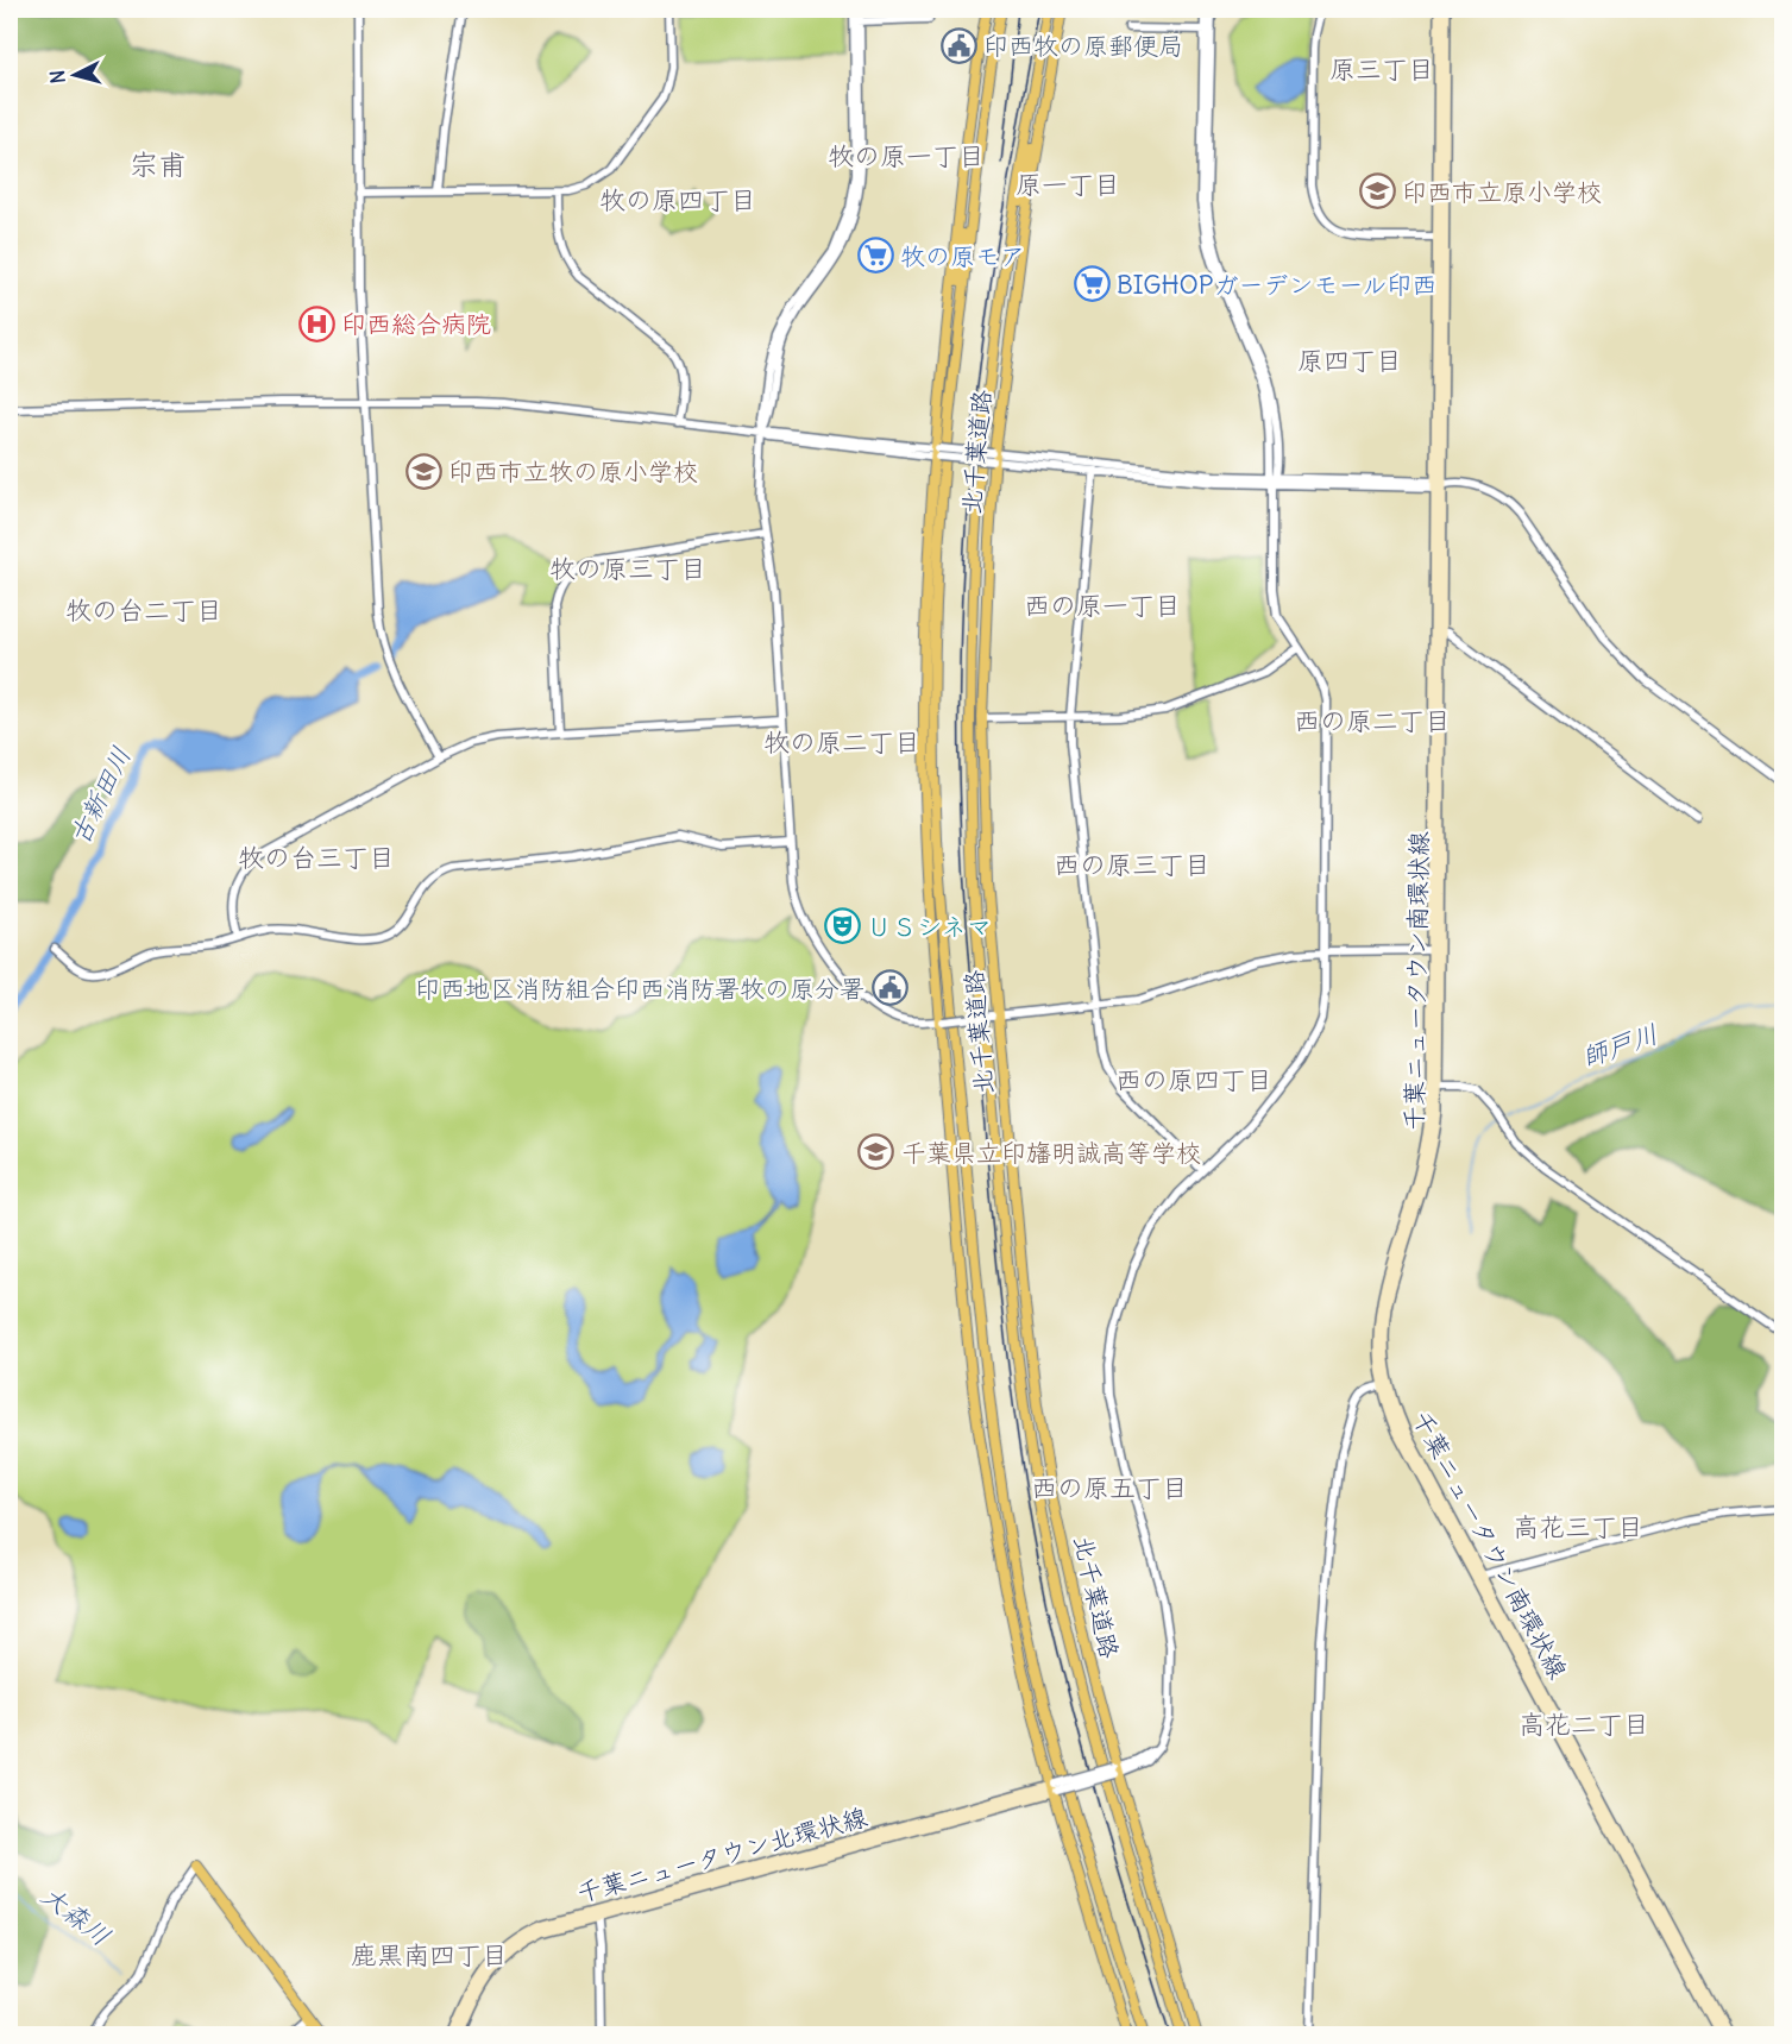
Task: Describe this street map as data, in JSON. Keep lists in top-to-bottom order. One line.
{"streets":{"main road":["北千葉道路","千葉ニュータウン南環状線","千葉ニュータウン北環状線"]},"crossings":[["北千葉道路","千葉ニュータウン北環状線"]],"districts":["原三丁目","牧の原一丁目","宗甫","原一丁目","牧の原四丁目","原四丁目","牧の原三丁目","西の原一丁目","牧の台二丁目","西の原二丁目","牧の原二丁目","牧の台三丁目","西の原三丁目","西の原四丁目","西の原五丁目","高花三丁目","高花二丁目","鹿黒南四丁目"],"water":["古新田川","師戸川","大森川"],"places":{"public building":["印西牧の原郵便局","印西地区消防組合印西消防署牧の原分署"],"school or university":["印西市立原小学校","印西市立牧の原小学校","千葉県立印旛明誠高等学校"],"supermarket":["牧の原モア","BIGHOPガーデンモール印西"],"hospital":["印西総合病院"],"theatre":["ＵＳシネマ"]},"north":"left"}
